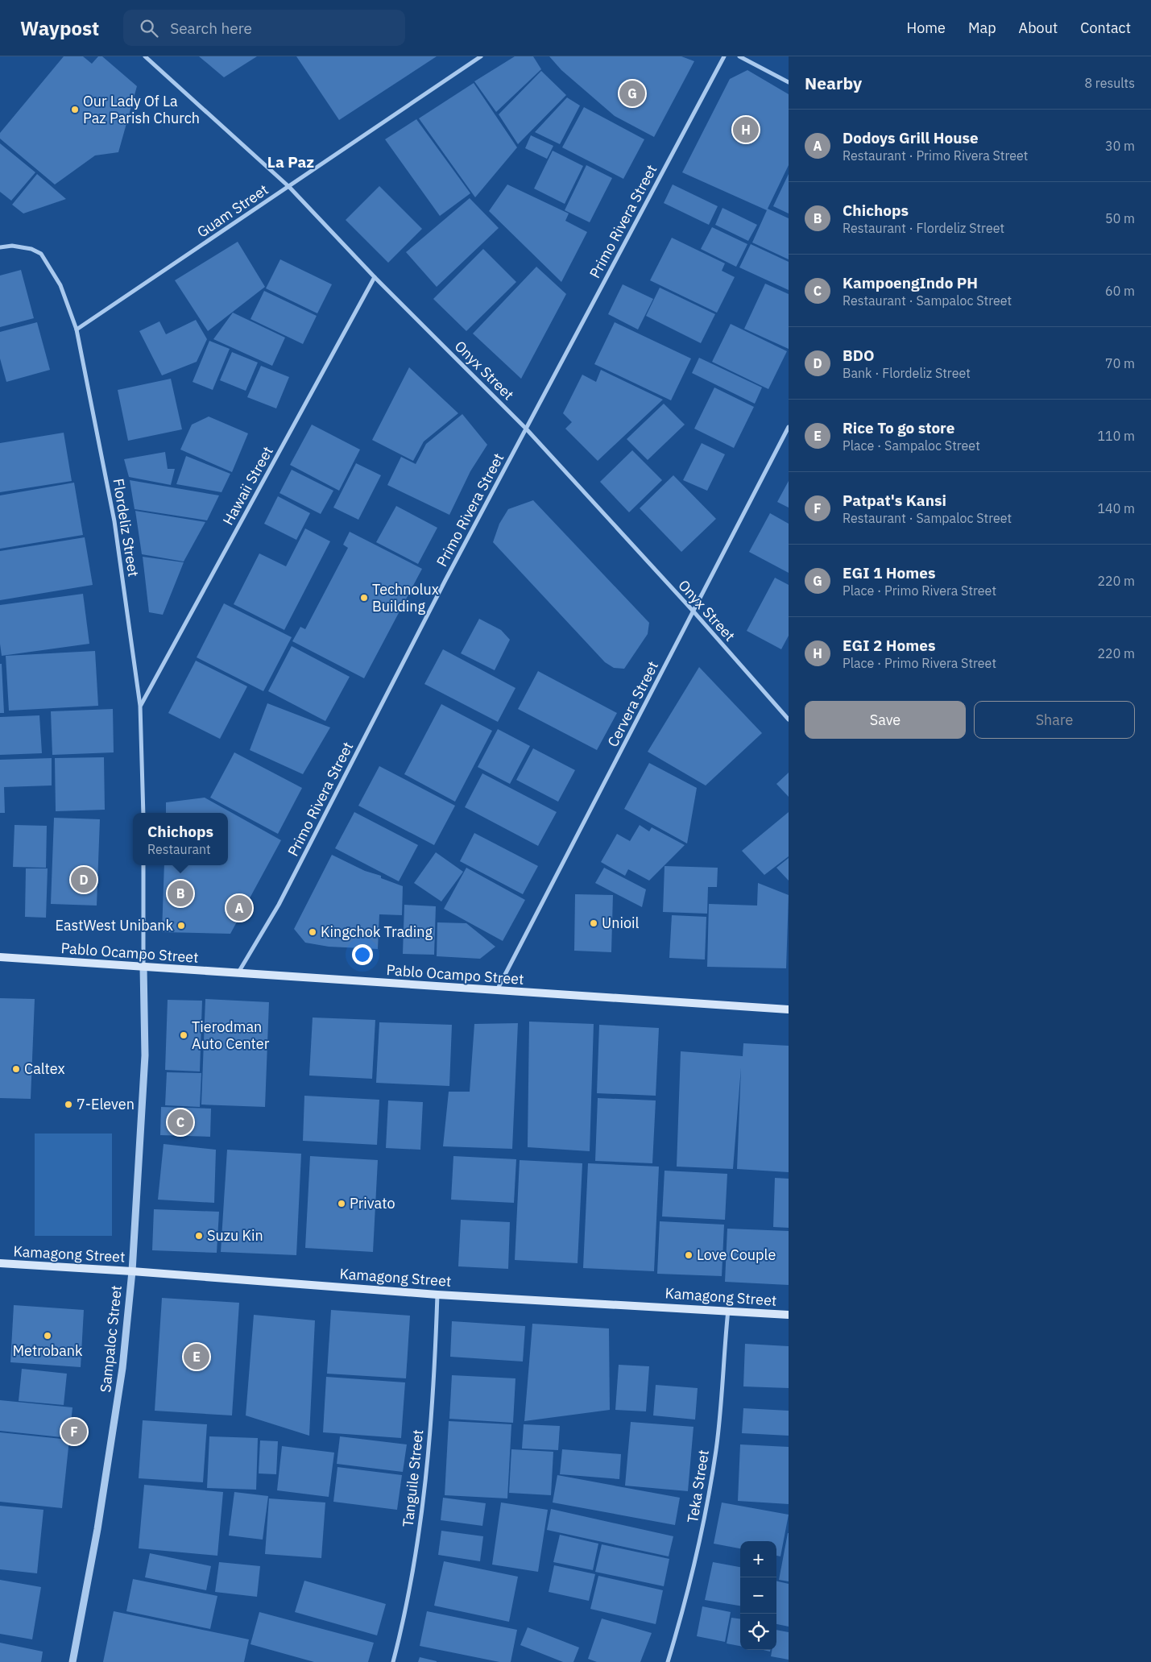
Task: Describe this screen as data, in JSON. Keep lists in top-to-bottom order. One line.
{"streets":{"main road":["Pablo Ocampo Street","Kamagong Street"],"street":["Guam Street","Primo Rivera Street","Onyx Street","Hawaii Street","Flordeliz Street","Cervera Street","Sampaloc Street","Tanguile Street","Teka Street"]},"crossings":[["Guam Street","Onyx Street"],["Guam Street","Flordeliz Street"],["Primo Rivera Street","Onyx Street"],["Primo Rivera Street","Pablo Ocampo Street"],["Onyx Street","Hawaii Street"],["Onyx Street","Cervera Street"],["Hawaii Street","Flordeliz Street"],["Cervera Street","Pablo Ocampo Street"],["Pablo Ocampo Street","Sampaloc Street"],["Kamagong Street","Sampaloc Street"],["Kamagong Street","Tanguile Street"],["Kamagong Street","Teka Street"]],"districts":["La Paz"],"places":["Our Lady Of La Paz Parish Church","Technolux Building","Unioil","EastWest Unibank","Kingchok Trading","Tierodman Auto Center","Caltex","7-Eleven","Privato","Suzu Kin","Love Couple","Metrobank"],"page":{"header":"Waypost","search":"Search here","nav":["Home","Map","About","Contact"],"heading":["Nearby","8 results"],"pins":["G","H","D","B","A","C","E","F"],"list":[{"mark":"A","name":"Dodoys Grill House","note":"Restaurant · Primo Rivera Street","value":"30 m"},{"mark":"B","name":"Chichops","note":"Restaurant · Flordeliz Street","value":"50 m"},{"mark":"C","name":"KampoengIndo PH","note":"Restaurant · Sampaloc Street","value":"60 m"},{"mark":"D","name":"BDO","note":"Bank · Flordeliz Street","value":"70 m"},{"mark":"E","name":"Rice To go store","note":"Place · Sampaloc Street","value":"110 m"},{"mark":"F","name":"Patpat's Kansi","note":"Restaurant · Sampaloc Street","value":"140 m"},{"mark":"G","name":"EGI 1 Homes","note":"Place · Primo Rivera Street","value":"220 m"},{"mark":"H","name":"EGI 2 Homes","note":"Place · Primo Rivera Street","value":"220 m"}],"buttons":["Save","Share"],"popup":["Chichops","Restaurant"],"map_buttons":["+","−"]}}
